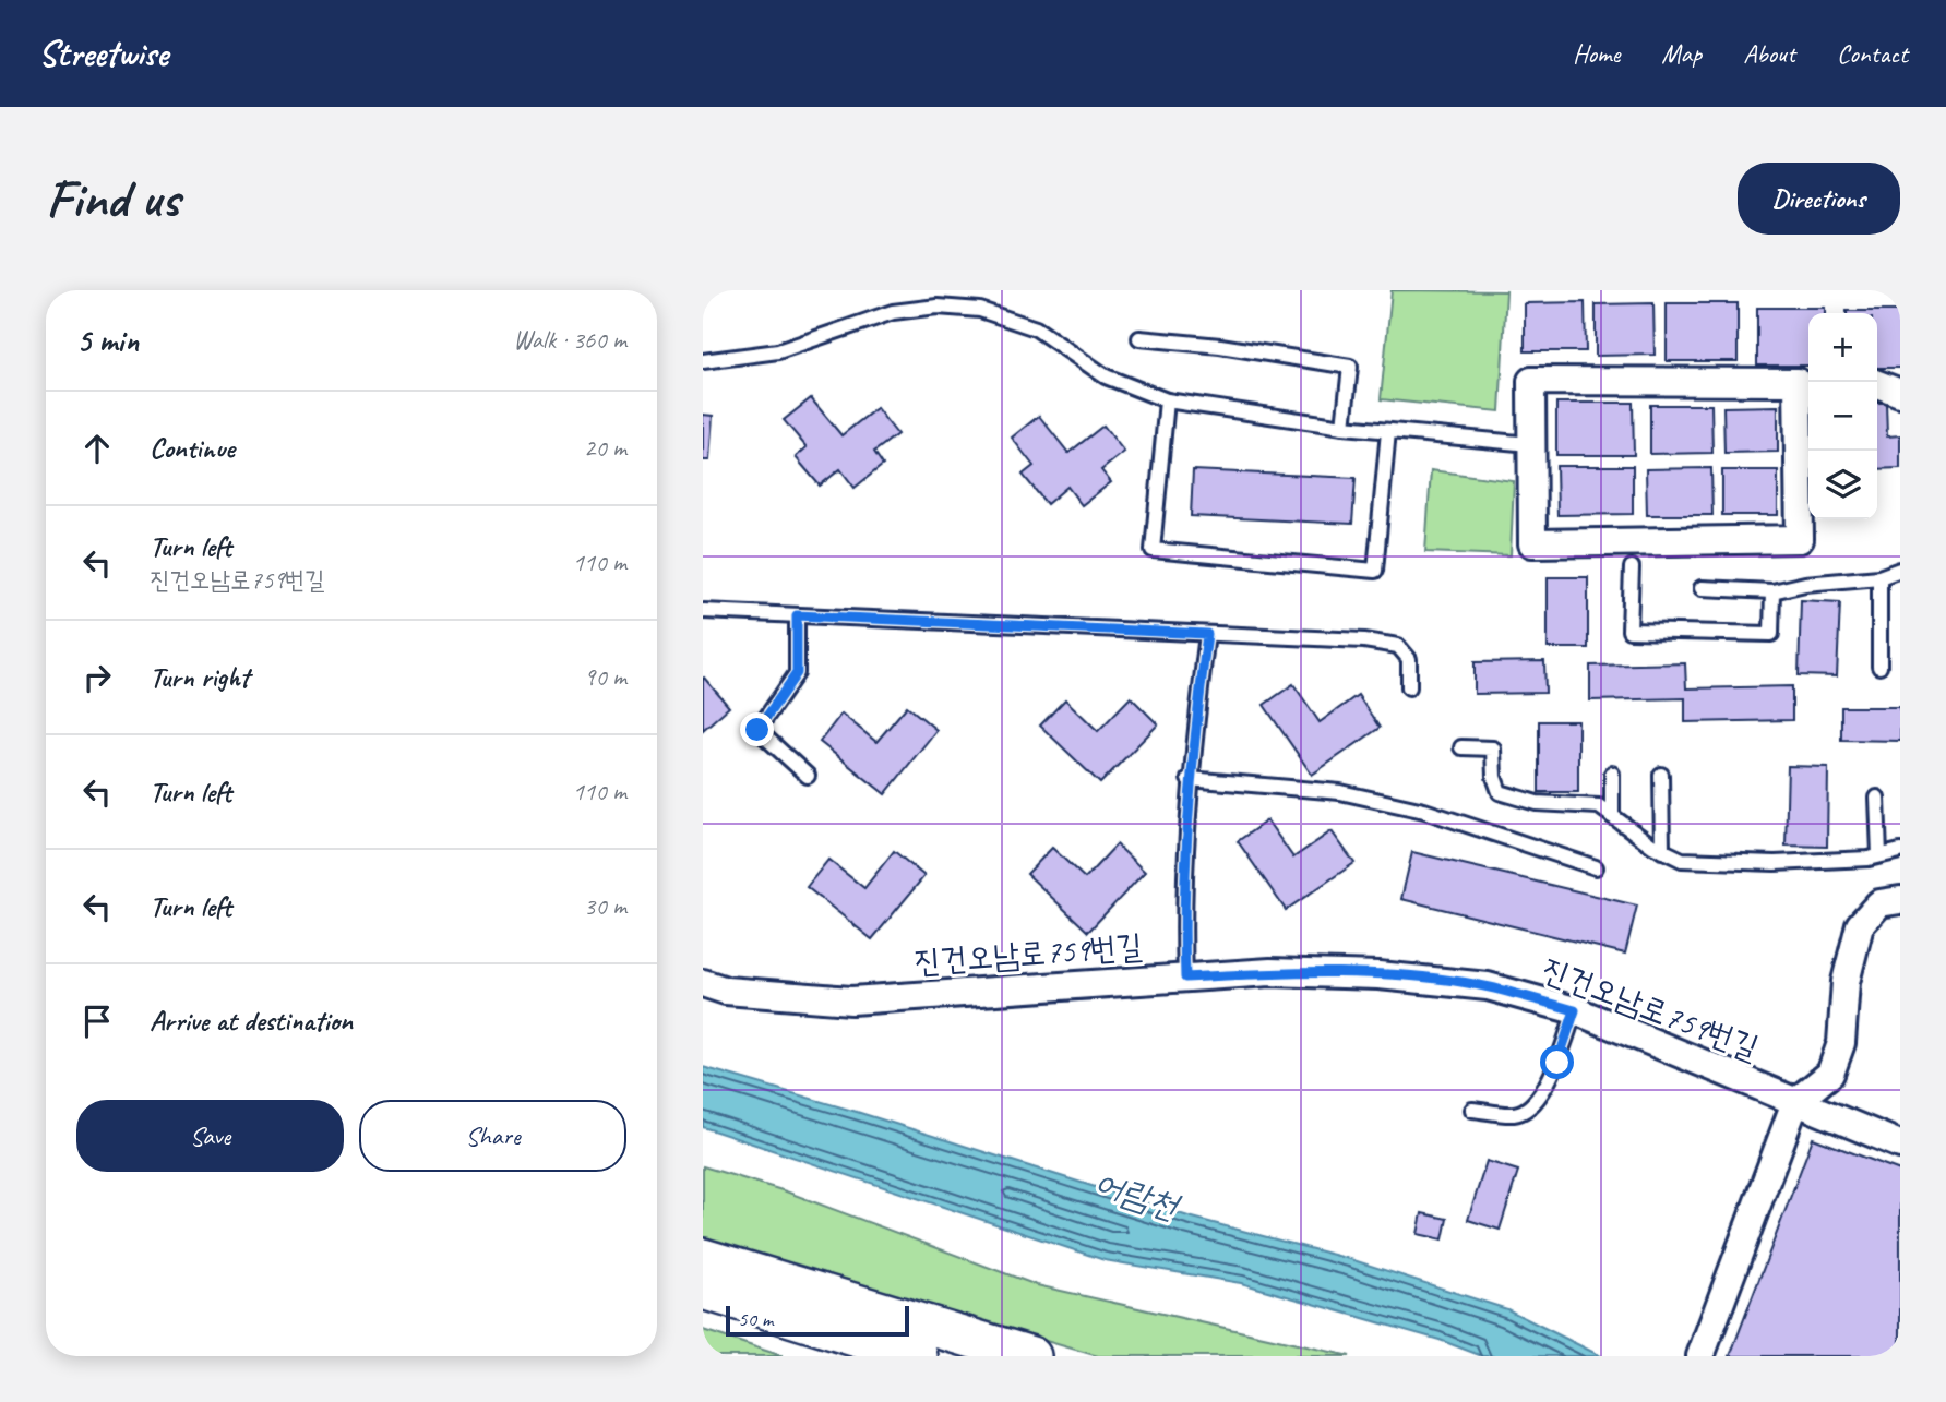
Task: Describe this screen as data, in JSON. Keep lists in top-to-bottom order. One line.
{"streets":{"street":["진건오남로759번길"]},"water":["어람천"],"scale_bar":"50 m","page":{"header":"Streetwise","nav":["Home","Map","About","Contact"],"buttons":["Directions",["Save","Share"]],"title":"Find us","heading":["5 min","Walk · 360 m"],"map_buttons":["+","−"],"list":[["Continue","20 m"],["Turn left","진건오남로759번길","110 m"],["Turn right","90 m"],["Turn left","110 m"],["Turn left","30 m"],"Arrive at destination"],"scale":"50 m"}}
